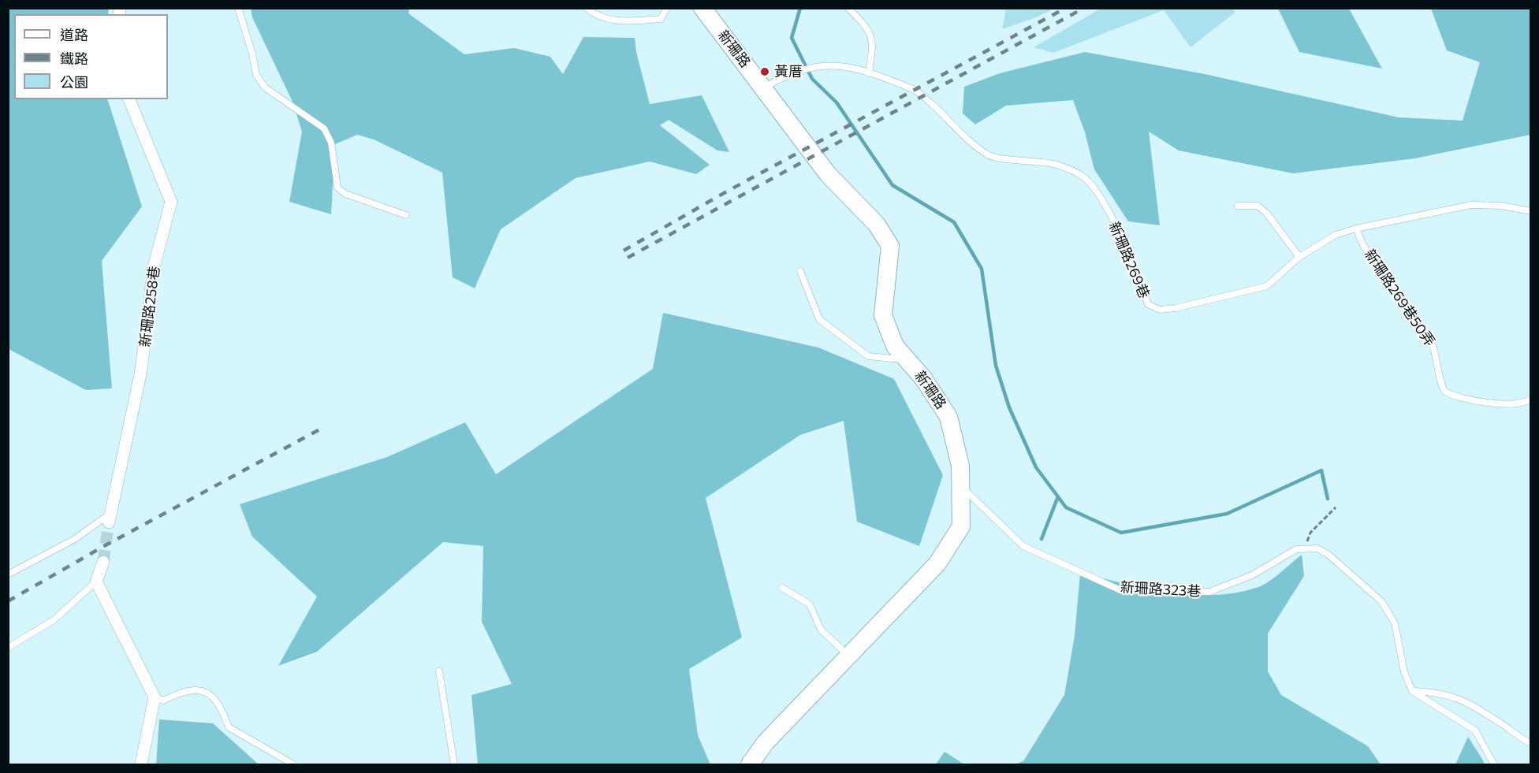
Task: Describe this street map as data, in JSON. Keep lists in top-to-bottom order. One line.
{"streets":{"street":["新珊路","新珊路258巷"],"lane":["新珊路269巷","新珊路269巷50弄","新珊路323巷"]},"crossings":[["新珊路","新珊路269巷"],["新珊路","新珊路323巷"],["新珊路269巷","新珊路269巷50弄"]],"places":["黃厝"],"legend":["道路","鐵路","公園"]}
